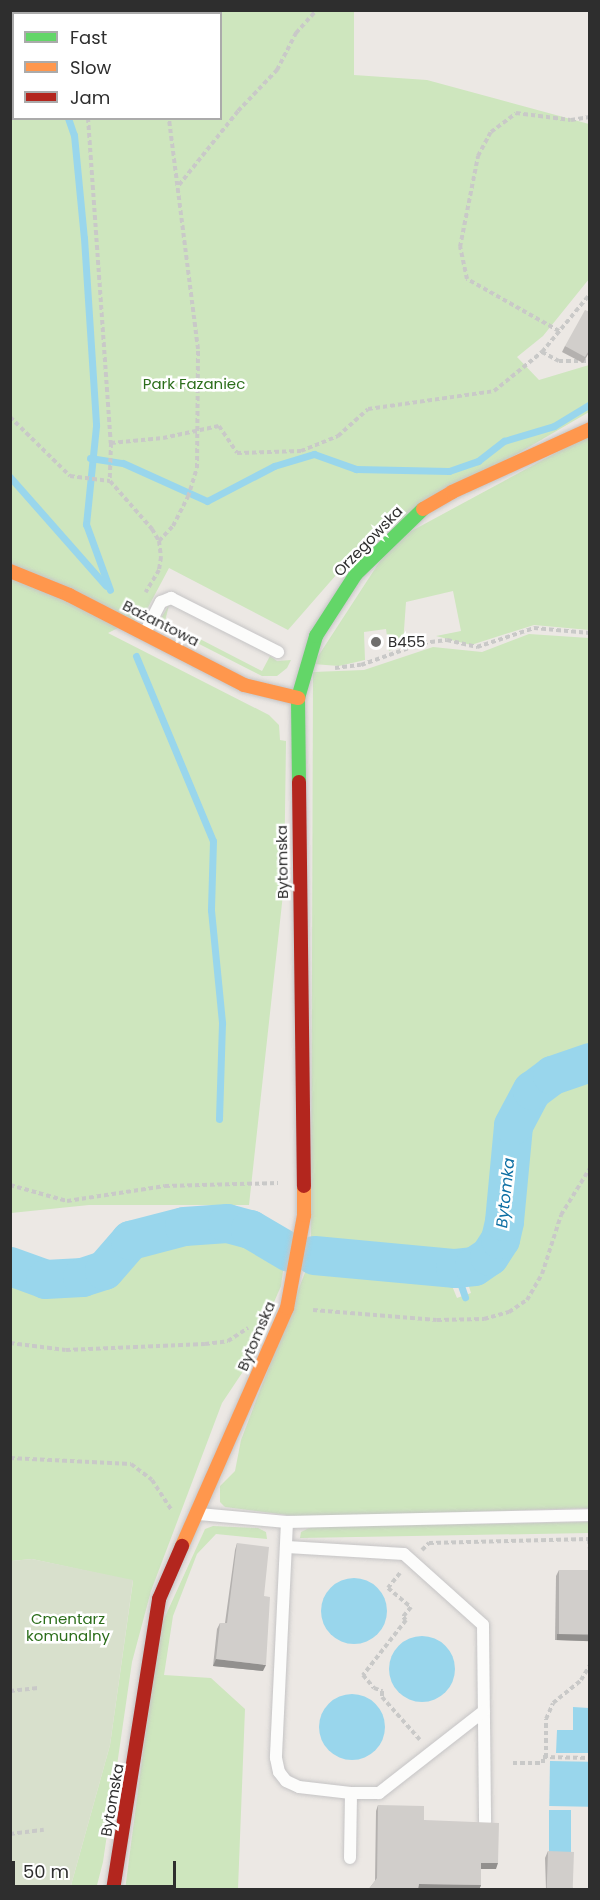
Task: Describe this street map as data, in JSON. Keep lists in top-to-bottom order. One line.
{"streets":{"street":["Orzegowska","Bażantowa","Bytomska"]},"crossings":[["Orzegowska","Bażantowa"],["Orzegowska","Bytomska"]],"water":["Bytomka"],"parks":["Park Fazaniec","Cmentarz komunalny"],"places":["B455"],"legend":["Fast","Slow","Jam"],"scale_bar":"50 m"}
